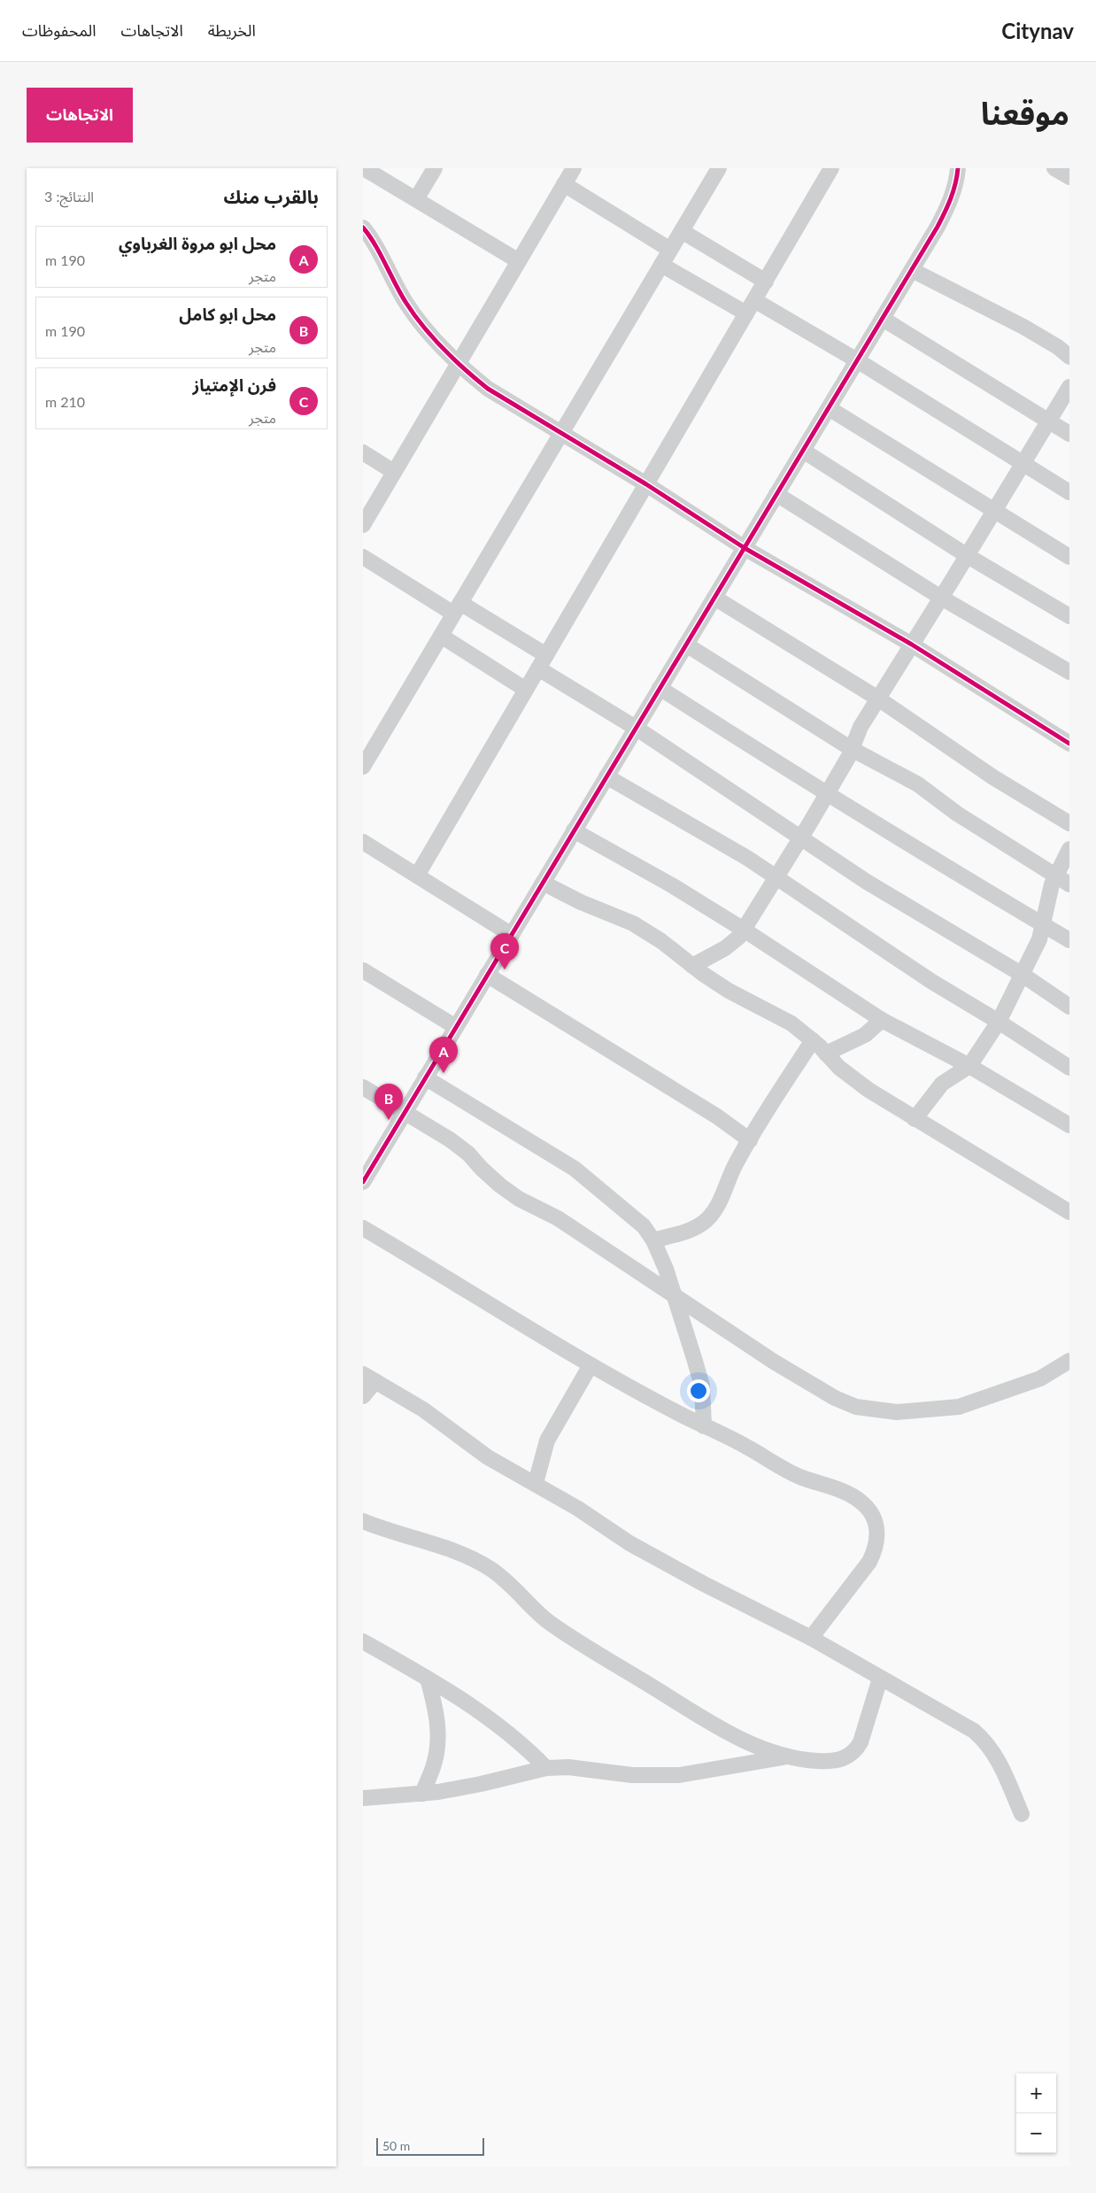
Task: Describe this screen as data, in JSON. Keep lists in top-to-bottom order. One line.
{"scale_bar":"50 m","page":{"header":"Citynav","nav":["الخريطة","الاتجاهات","المحفوظات"],"title":"موقعنا","buttons":"الاتجاهات","heading":["بالقرب منك","النتائج: 3"],"list":[{"mark":"A","name":"محل ابو مروة الغرباوي","note":"متجر","value":"190 m"},{"mark":"B","name":"محل ابو كامل","note":"متجر","value":"190 m"},{"mark":"C","name":"فرن الإمتياز","note":"متجر","value":"210 m"}],"pins":["C","A","B"],"map_buttons":["+","−"],"scale":"50 m"}}
